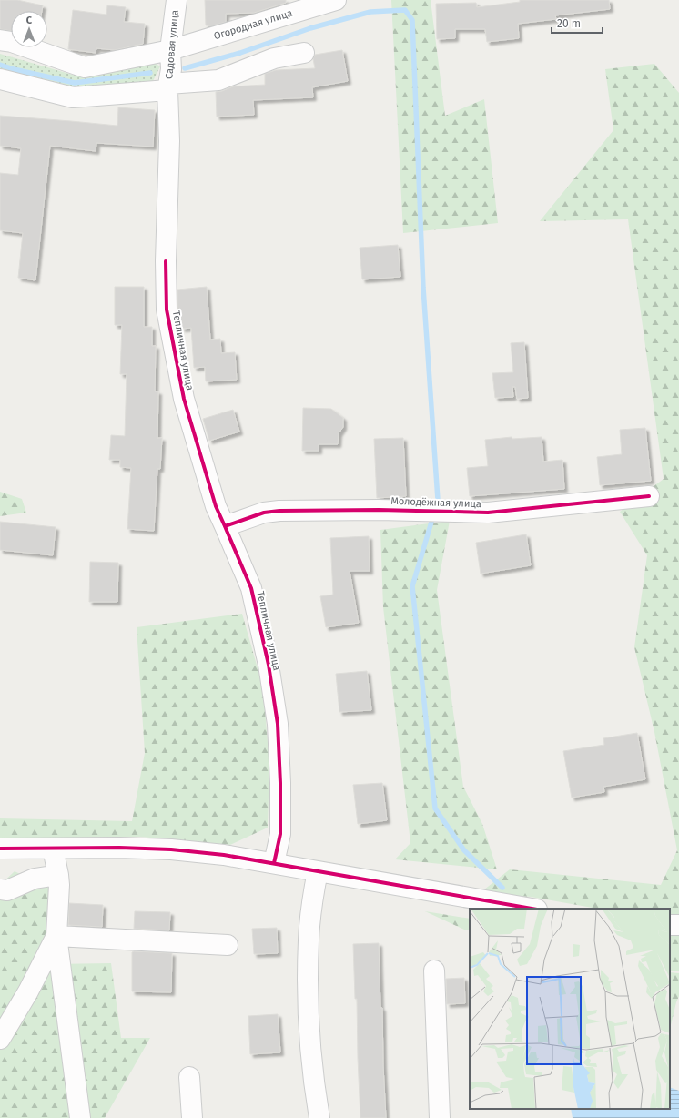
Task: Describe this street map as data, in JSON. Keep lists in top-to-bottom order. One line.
{"streets":{"street":["Огородная улица","Садовая улица","Тепличная улица","Молодёжная улица"]},"crossings":[["Огородная улица","Садовая улица"],["Садовая улица","Тепличная улица"],["Тепличная улица","Молодёжная улица"]],"scale_bar":"20 m","north":"top"}
